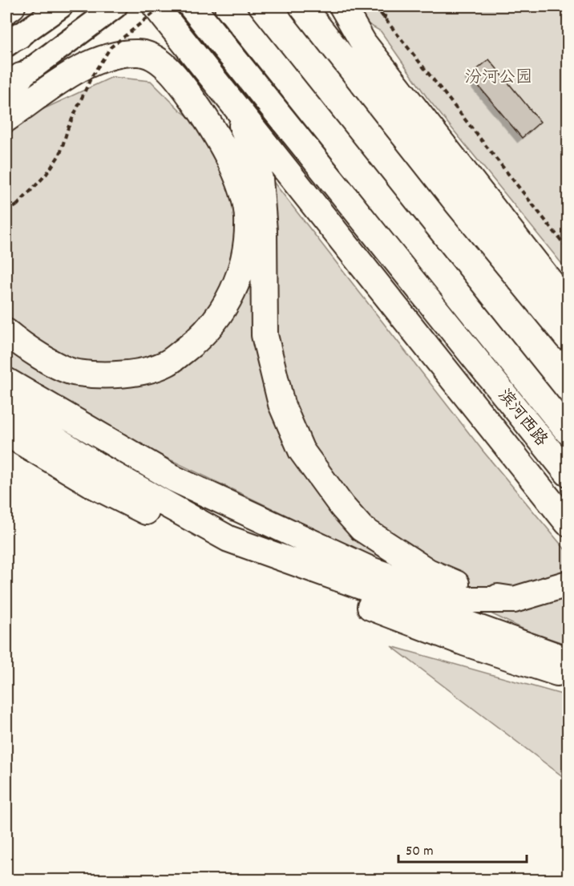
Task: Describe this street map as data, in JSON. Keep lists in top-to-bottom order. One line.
{"streets":{"highway":["滨河西路"]},"parks":["汾河公园"],"scale_bar":"50 m"}
